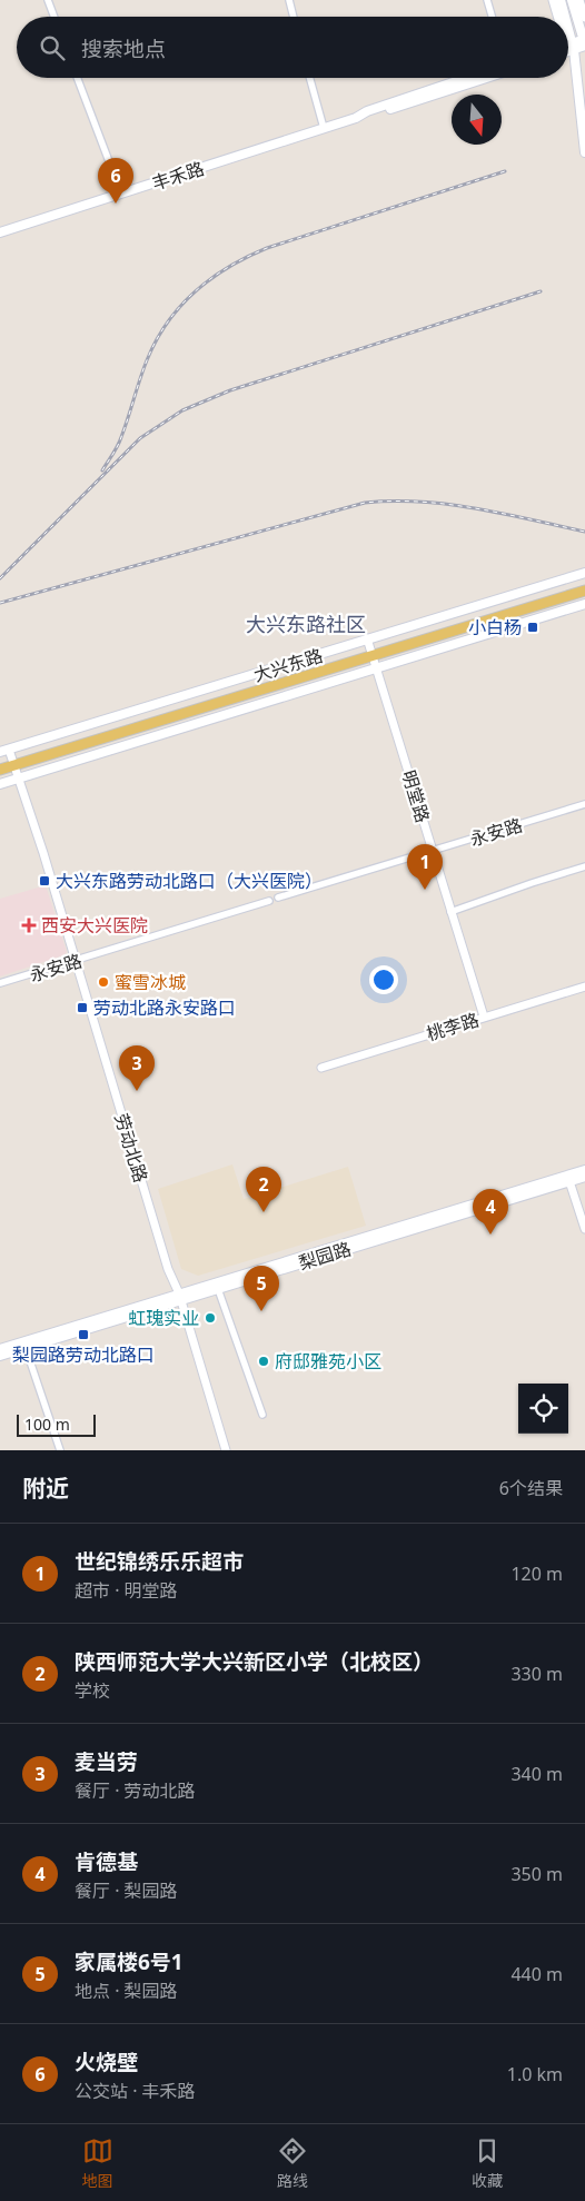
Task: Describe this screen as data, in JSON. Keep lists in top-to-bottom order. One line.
{"streets":{"main road":["丰禾路","大兴东路","梨园路"],"street":["明堂路","永安路","桃李路","劳动北路"]},"crossings":[["大兴东路","明堂路"],["大兴东路","劳动北路"],["明堂路","永安路"],["明堂路","桃李路"],["永安路","劳动北路"],["劳动北路","梨园路"]],"districts":["大兴东路社区"],"places":{"transit":["小白杨","大兴东路劳动北路口（大兴医院）","劳动北路永安路口","梨园路劳动北路口"],"health":["西安大兴医院"],"other":["蜜雪冰城","虹瑰实业","府邸雅苑小区"]},"scale_bar":"100 m","north":"bottom","page":{"search":"搜索地点","pins":["6","1","3","2","4","5"],"scale":"100 m","heading":["附近","6个结果"],"list":[{"mark":"1","name":"世纪锦绣乐乐超市","note":"超市 · 明堂路","value":"120 m"},{"mark":"2","name":"陕西师范大学大兴新区小学（北校区）","note":"学校","value":"330 m"},{"mark":"3","name":"麦当劳","note":"餐厅 · 劳动北路","value":"340 m"},{"mark":"4","name":"肯德基","note":"餐厅 · 梨园路","value":"350 m"},{"mark":"5","name":"家属楼6号1","note":"地点 · 梨园路","value":"440 m"},{"mark":"6","name":"火烧壁","note":"公交站 · 丰禾路","value":"1.0 km"}],"nav":["地图","路线","收藏"]}}
